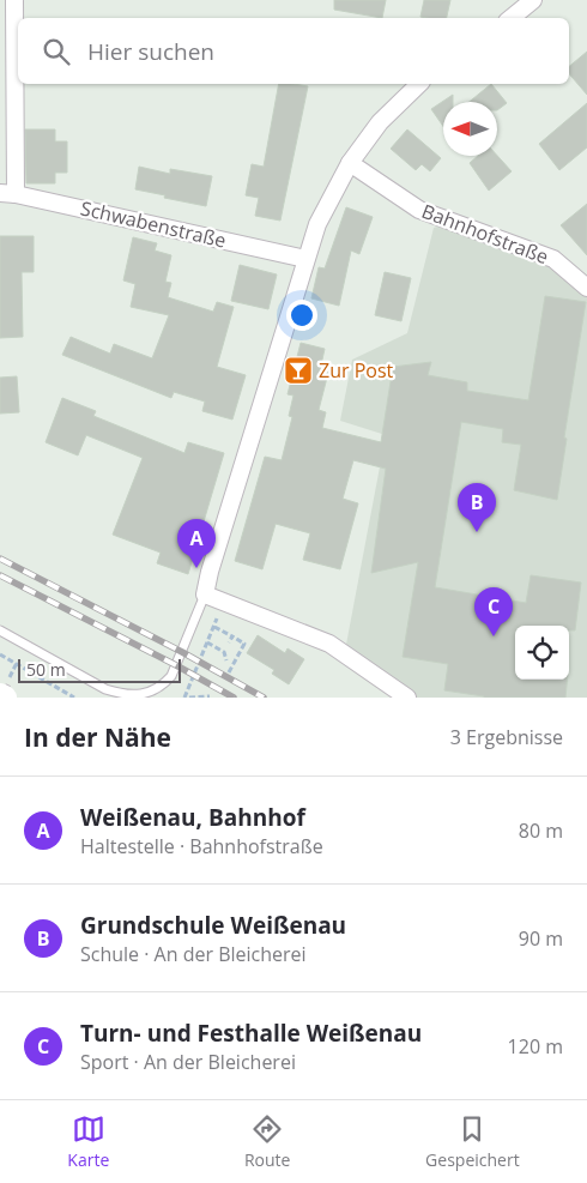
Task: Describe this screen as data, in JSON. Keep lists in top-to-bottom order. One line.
{"streets":{"street":["Schwabenstraße","Bahnhofstraße"]},"places":{"bar":["Zur Post"]},"scale_bar":"50 m","north":"left","page":{"search":"Hier suchen","pins":["B","A","C"],"scale":"50 m","heading":["In der Nähe","3 Ergebnisse"],"list":[{"mark":"A","name":"Weißenau, Bahnhof","note":"Haltestelle · Bahnhofstraße","value":"80 m"},{"mark":"B","name":"Grundschule Weißenau","note":"Schule · An der Bleicherei","value":"90 m"},{"mark":"C","name":"Turn- und Festhalle Weißenau","note":"Sport · An der Bleicherei","value":"120 m"}],"nav":["Karte","Route","Gespeichert"]}}
